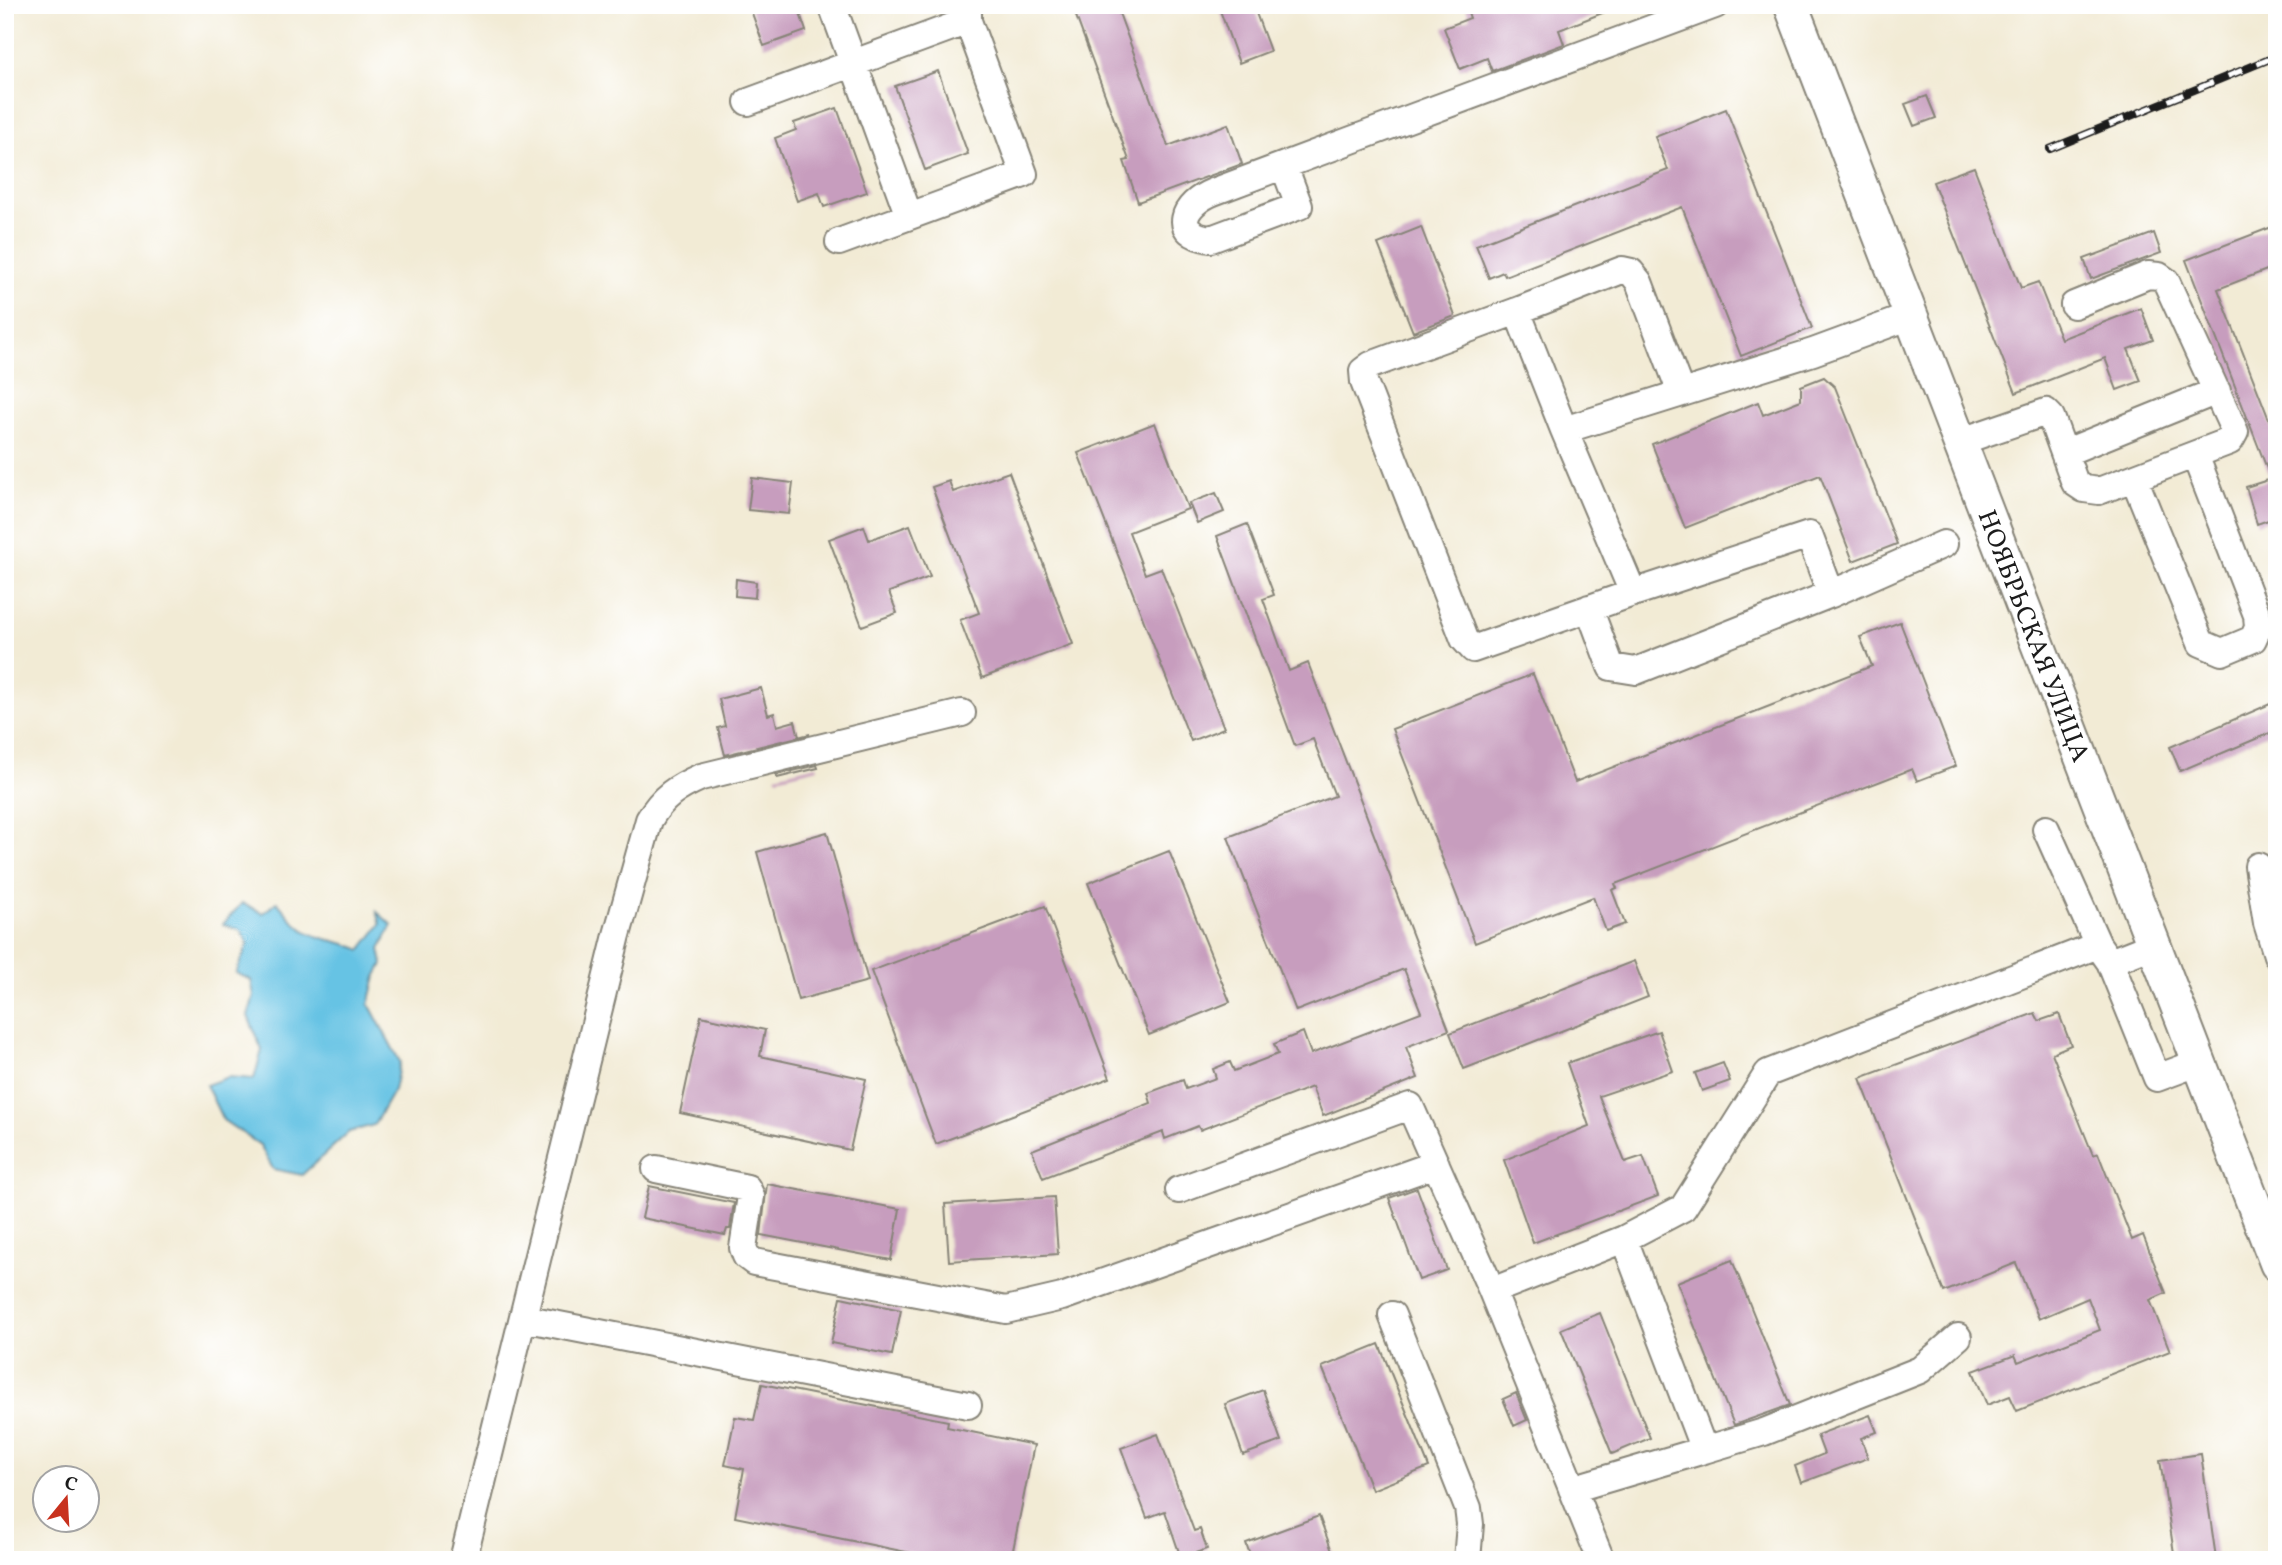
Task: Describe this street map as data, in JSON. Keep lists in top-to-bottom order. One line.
{"streets":{"main road":["НОЯБРЬСКАЯ УЛИЦА"]},"north":"top"}
